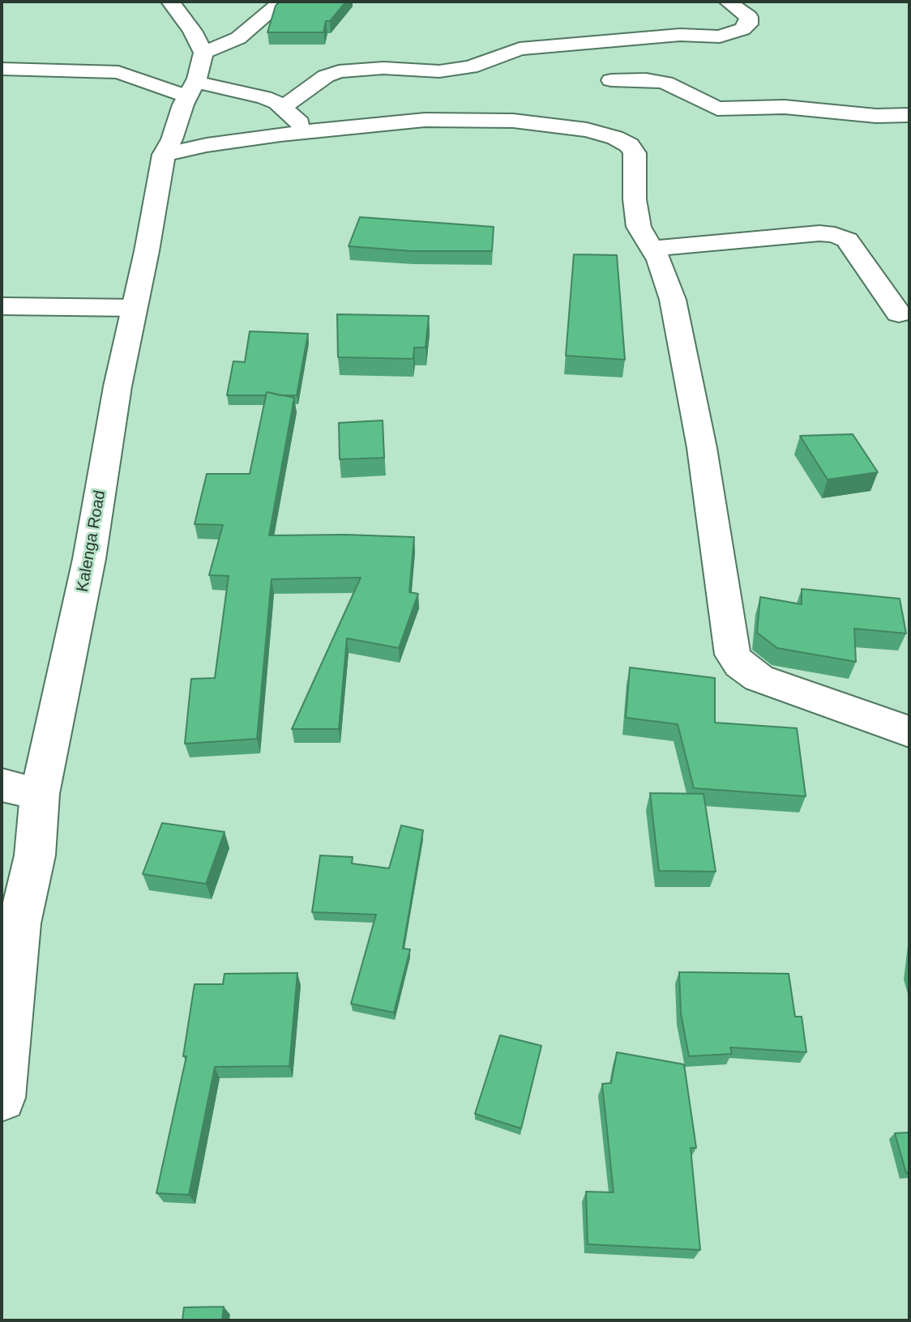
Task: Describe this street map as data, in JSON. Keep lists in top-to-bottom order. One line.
{"streets":{"street":["Kalenga Road"]}}
